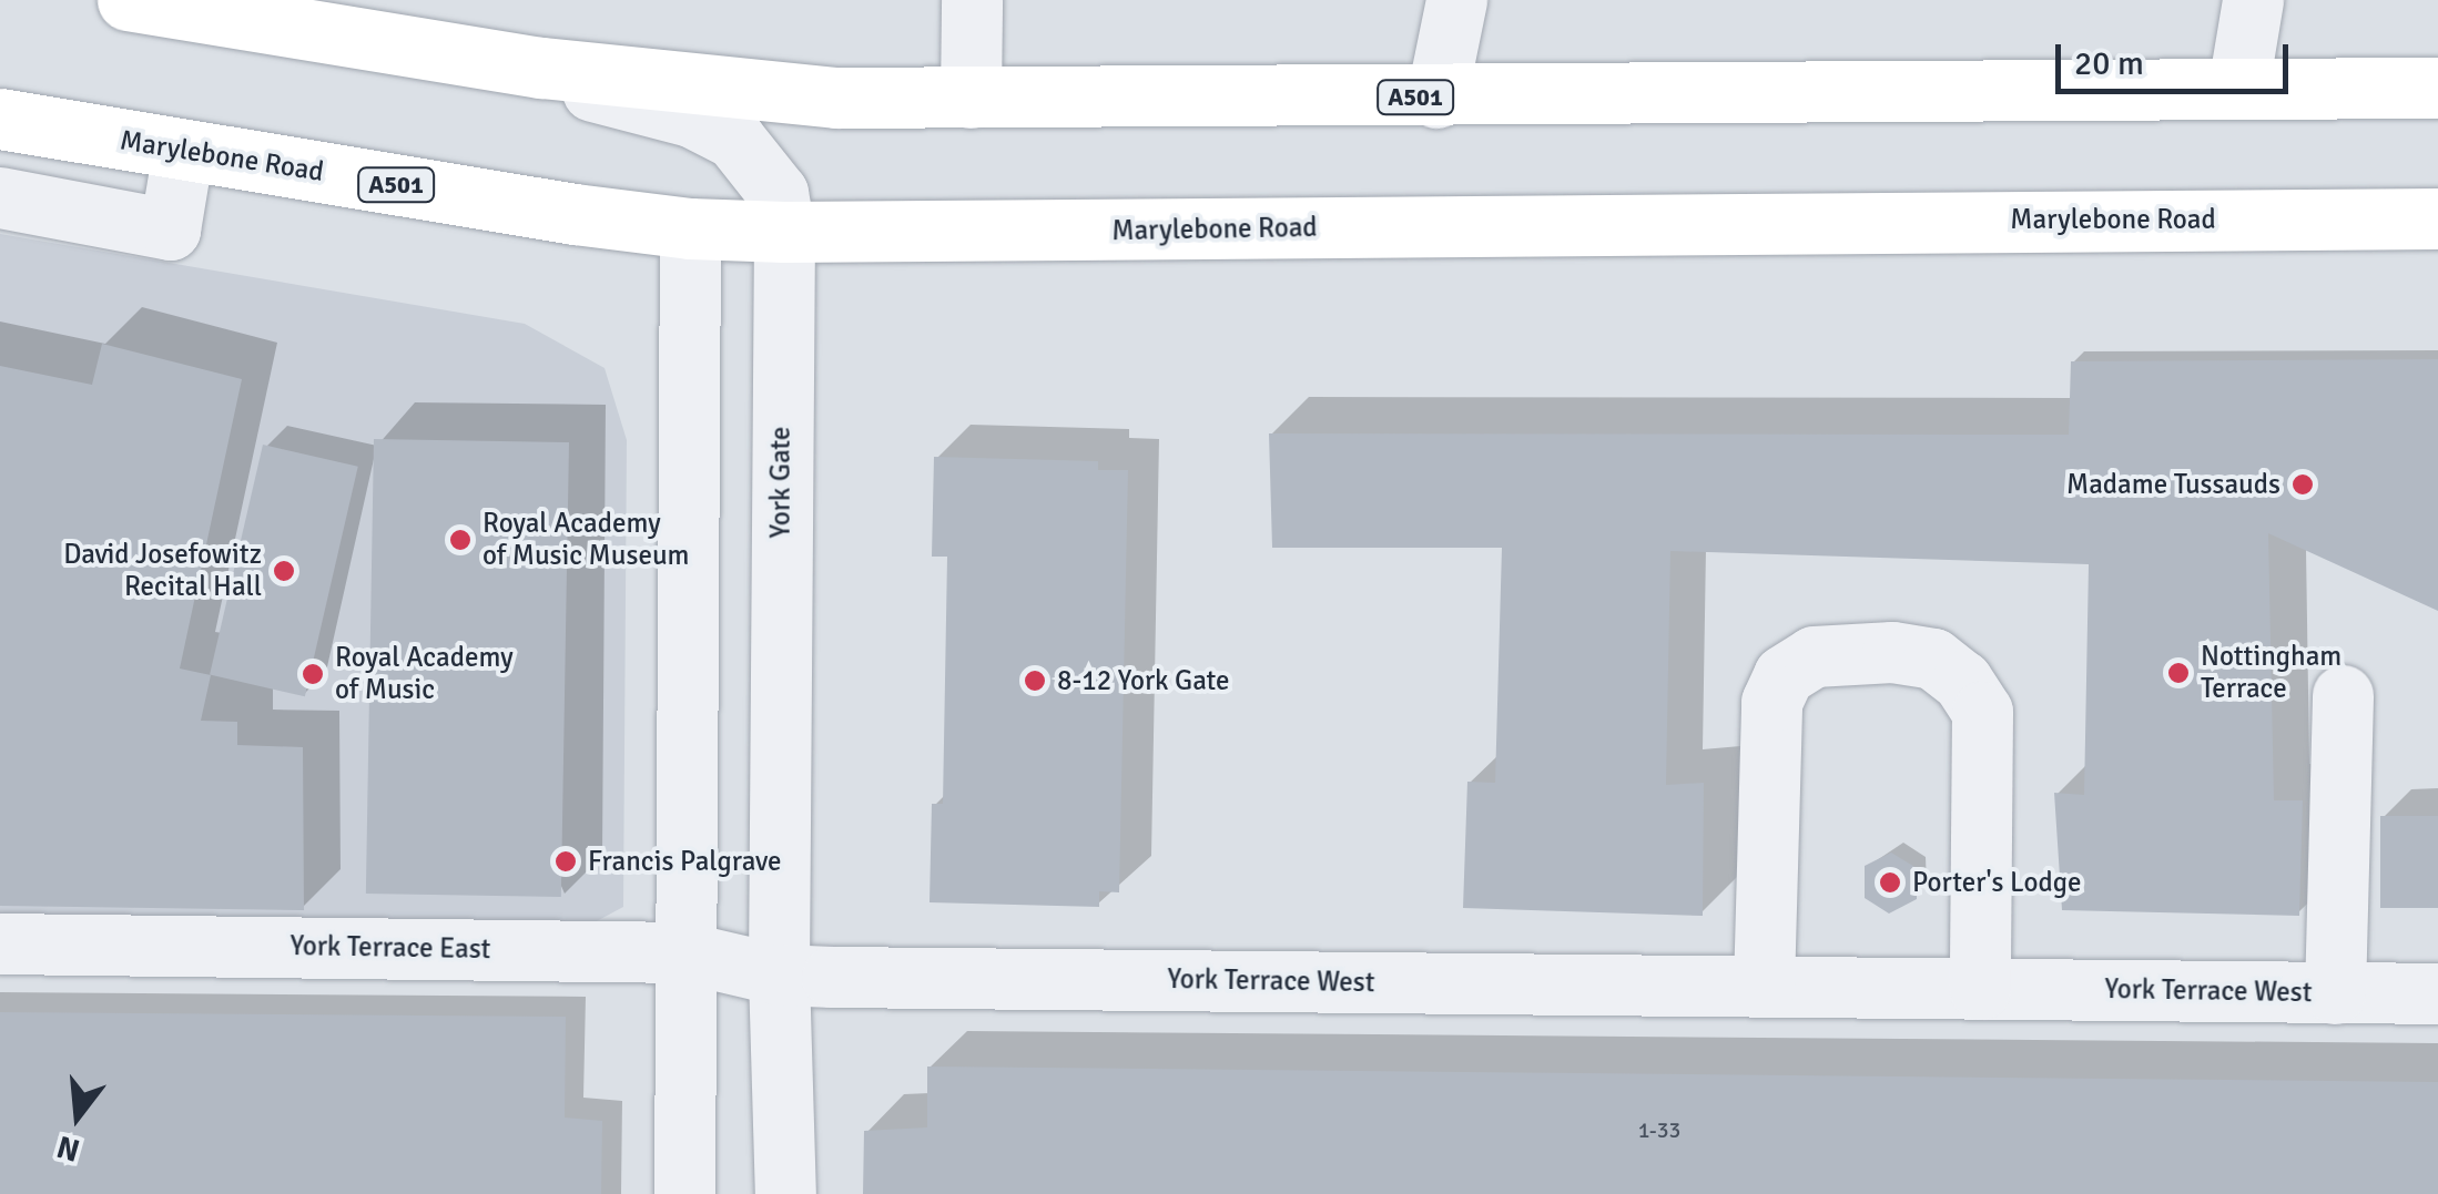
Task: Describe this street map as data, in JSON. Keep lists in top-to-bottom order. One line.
{"streets":{"highway":["A501","Marylebone Road"],"street":["York Gate","York Terrace East","York Terrace West"]},"crossings":[["A501","York Gate"],["Marylebone Road","York Gate"],["York Gate","York Terrace East"],["York Gate","York Terrace West"],["York Terrace East","York Terrace West"]],"places":["Madame Tussauds","Royal Academy of Music Museum","David Josefowitz Recital Hall","Nottingham Terrace","Royal Academy of Music","8-12 York Gate","Francis Palgrave","Porter's Lodge"],"house_numbers":["1-33"],"scale_bar":"20 m","north":"bottom"}
